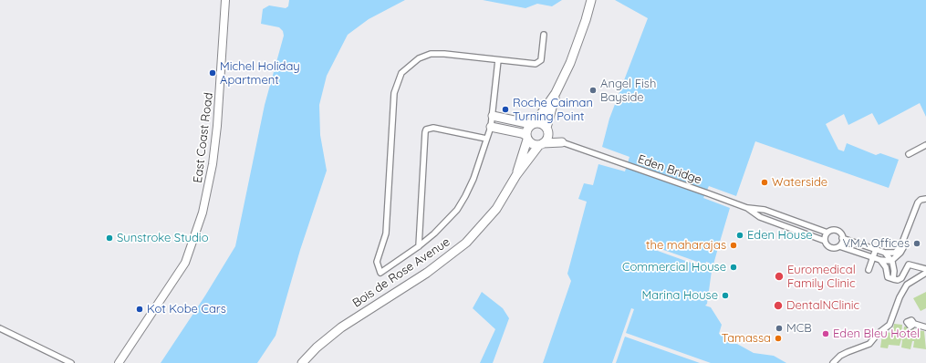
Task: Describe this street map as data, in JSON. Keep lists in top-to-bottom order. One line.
{"streets":{"main road":["East Coast Road","Bois de Rose Avenue"],"street":["Eden Bridge"]},"places":["Michel Holiday Apartment","Angel Fish Bayside","Roche Caiman Turning Point","Waterside","Eden House","Sunstroke Studio","VMA Offices","the maharajas","Commercial House","Euromedical Family Clinic","Marina House","DentalNClinic","Kot Kobe Cars","MCB","Eden Bleu Hotel","Tamassa"]}
